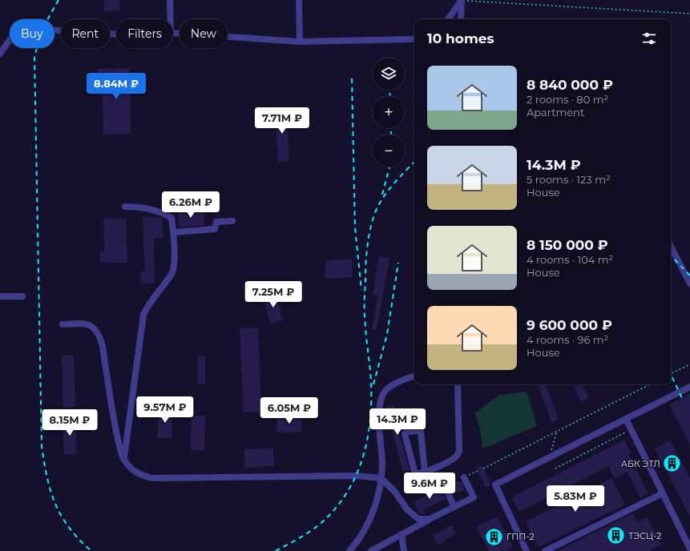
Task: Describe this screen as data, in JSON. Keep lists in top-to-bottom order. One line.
{"places":{"building":["АБК ЭТЛ","ТЭСЦ-2","ГПП-2"]},"page":{"chip":["Buy","Rent","Filters","New"],"heading":"10 homes","map_buttons":["+","−"],"list":[{"name":"8 840 000 ₽","note":"2 rooms · 80 m² · Apartment"},{"name":"14.3M ₽","note":"5 rooms · 123 m² · House"},{"name":"8 150 000 ₽","note":"4 rooms · 104 m² · House"},{"name":"9 600 000 ₽","note":"4 rooms · 96 m² · House"}],"price":["8.84M ₽","7.71M ₽","6.26M ₽","7.25M ₽","9.57M ₽","6.05M ₽","14.3M ₽","8.15M ₽","9.6M ₽","5.83M ₽"]}}
